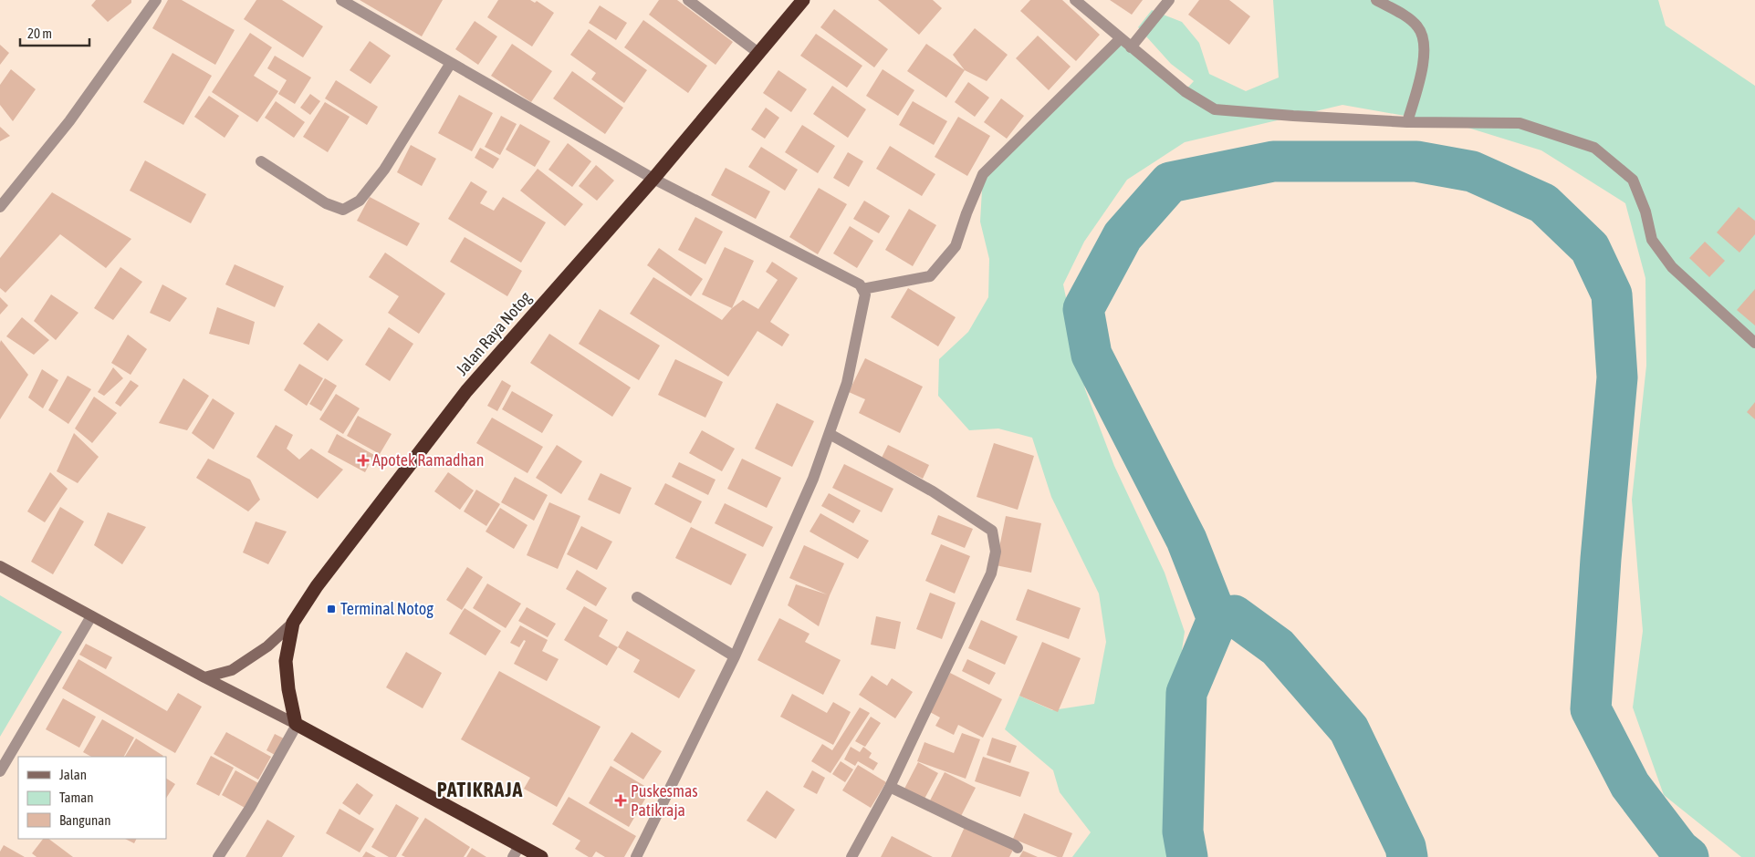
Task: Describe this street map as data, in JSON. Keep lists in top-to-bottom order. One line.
{"streets":{"highway":["Jalan Raya Notog"]},"districts":["PATIKRAJA"],"places":{"health":["Apotek Ramadhan","Puskesmas Patikraja"],"transit":["Terminal Notog"]},"legend":["Jalan","Taman","Bangunan"],"scale_bar":"20 m"}
